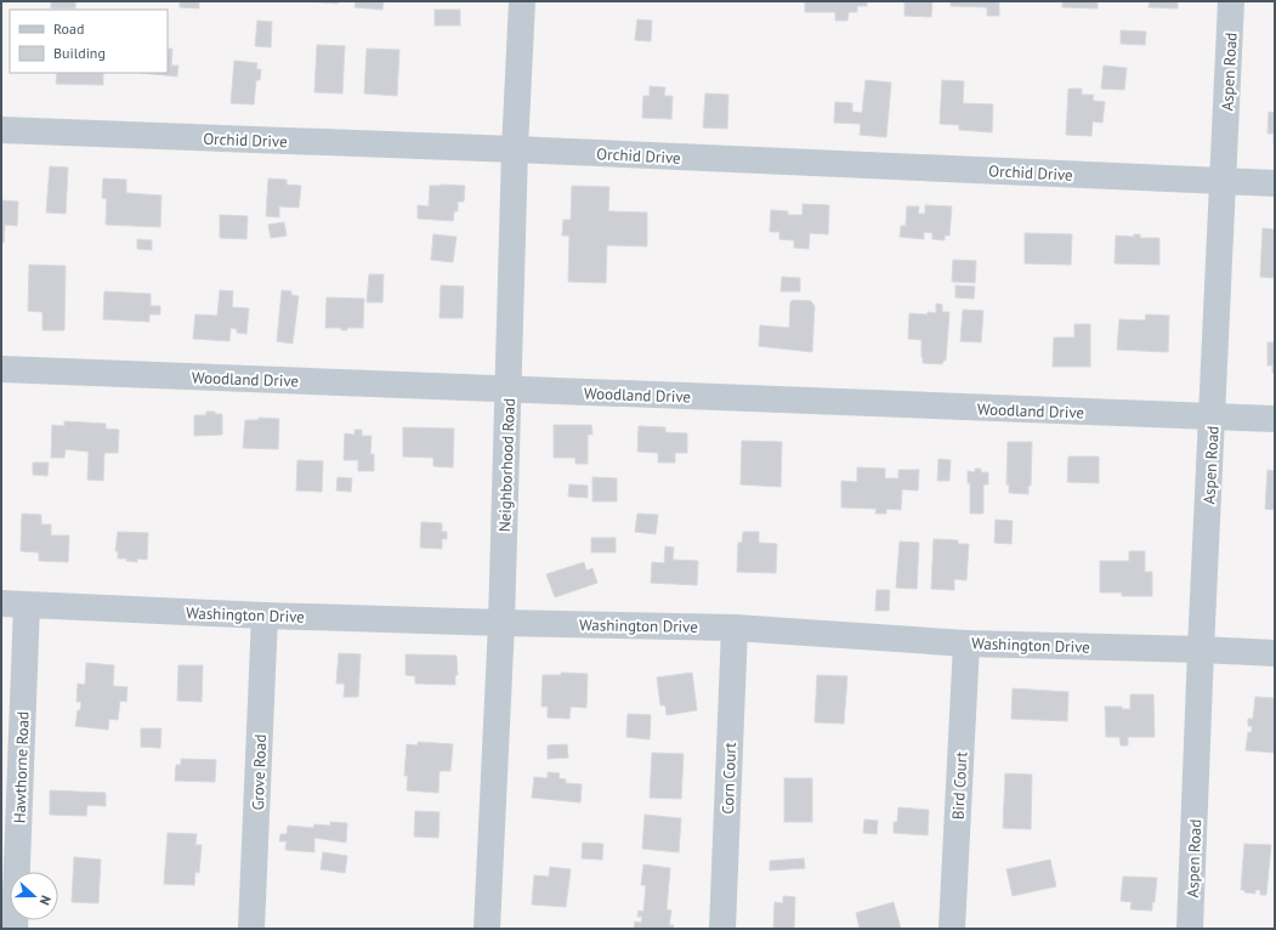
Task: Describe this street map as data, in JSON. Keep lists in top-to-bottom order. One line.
{"streets":{"street":["Aspen Road","Orchid Drive","Woodland Drive","Neighborhood Road","Washington Drive","Hawthorne Road","Grove Road","Corn Court","Bird Court"]},"crossings":[["Aspen Road","Orchid Drive"],["Aspen Road","Woodland Drive"],["Aspen Road","Washington Drive"],["Orchid Drive","Neighborhood Road"],["Woodland Drive","Neighborhood Road"],["Neighborhood Road","Washington Drive"],["Washington Drive","Hawthorne Road"],["Washington Drive","Grove Road"],["Washington Drive","Corn Court"],["Washington Drive","Bird Court"]],"legend":["Road","Building"],"north":"right"}
